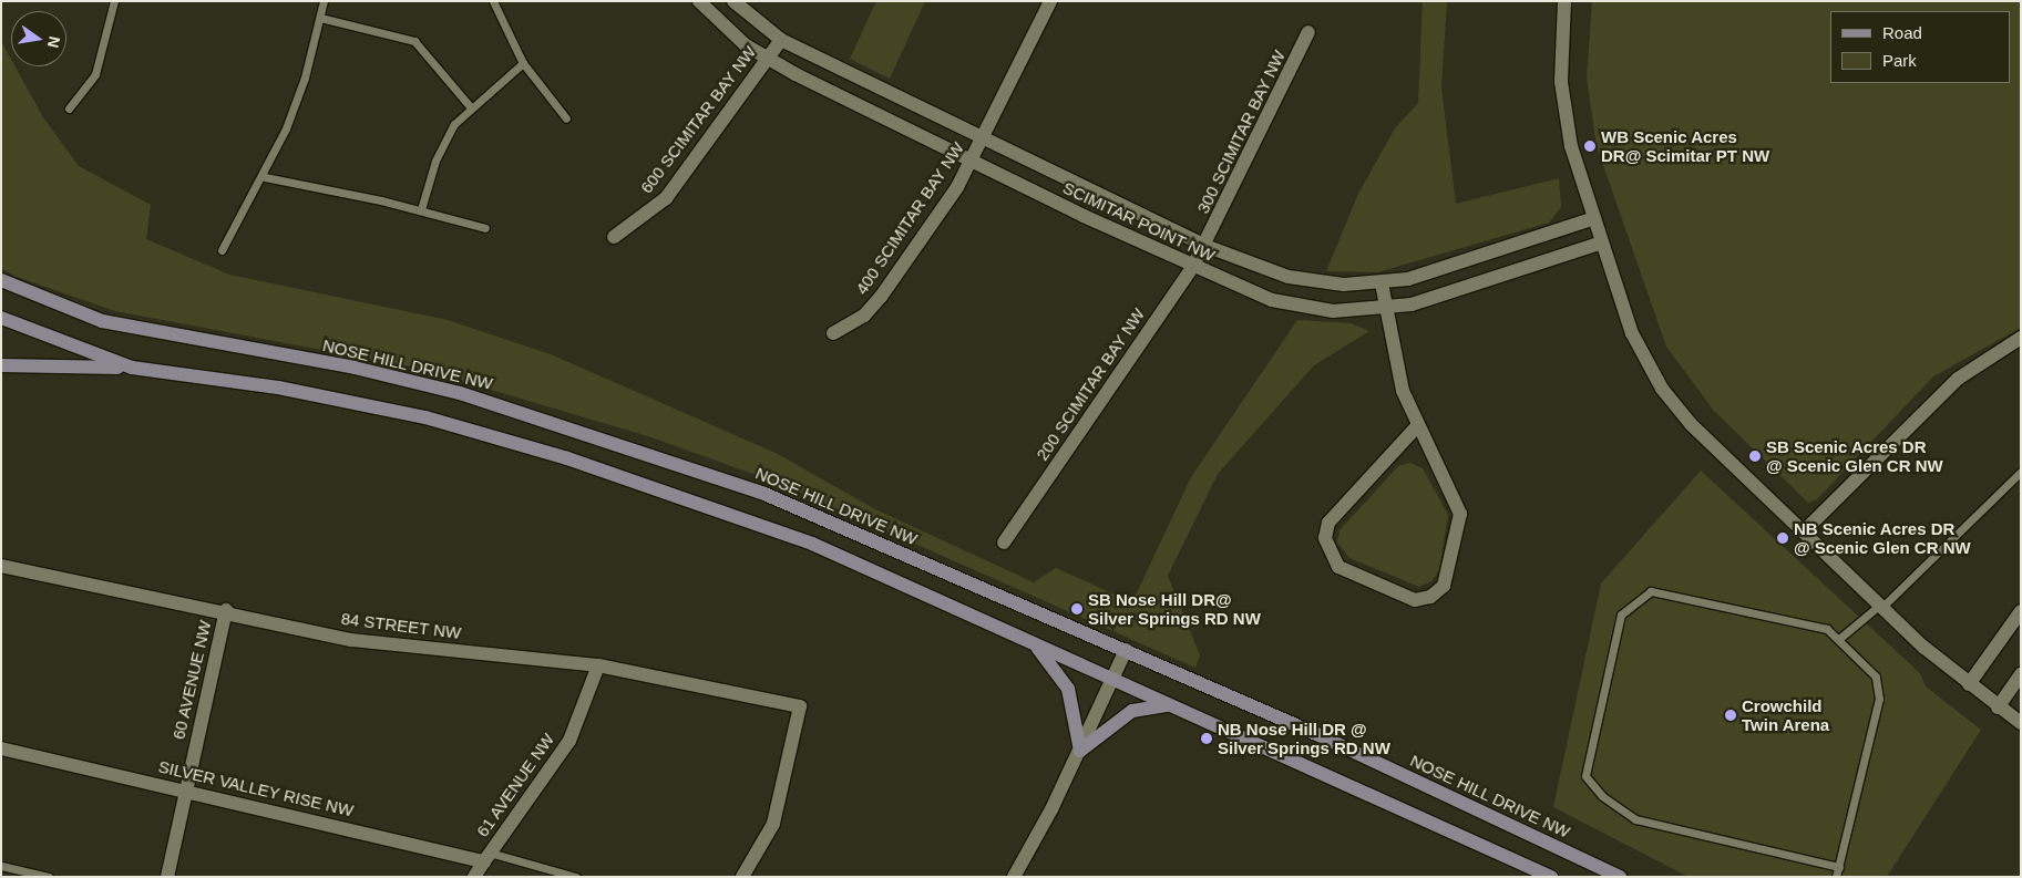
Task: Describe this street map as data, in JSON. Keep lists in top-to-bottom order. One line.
{"streets":{"main road":["NOSE HILL DRIVE NW"],"street":["600 SCIMITAR BAY NW","300 SCIMITAR BAY NW","400 SCIMITAR BAY NW","SCIMITAR POINT NW","200 SCIMITAR BAY NW","84 STREET NW","60 AVENUE NW","61 AVENUE NW","SILVER VALLEY RISE NW"]},"crossings":[["600 SCIMITAR BAY NW","SCIMITAR POINT NW"],["300 SCIMITAR BAY NW","SCIMITAR POINT NW"],["300 SCIMITAR BAY NW","200 SCIMITAR BAY NW"],["400 SCIMITAR BAY NW","SCIMITAR POINT NW"],["SCIMITAR POINT NW","200 SCIMITAR BAY NW"],["84 STREET NW","60 AVENUE NW"],["84 STREET NW","61 AVENUE NW"],["60 AVENUE NW","SILVER VALLEY RISE NW"],["61 AVENUE NW","SILVER VALLEY RISE NW"]],"places":["WB Scenic Acres DR@ Scimitar PT NW","SB Scenic Acres DR @ Scenic Glen CR NW","NB Scenic Acres DR @ Scenic Glen CR NW","SB Nose Hill DR@ Silver Springs RD NW","Crowchild Twin Arena","NB Nose Hill DR @ Silver Springs RD NW"],"legend":["Road","Park"],"north":"right"}
